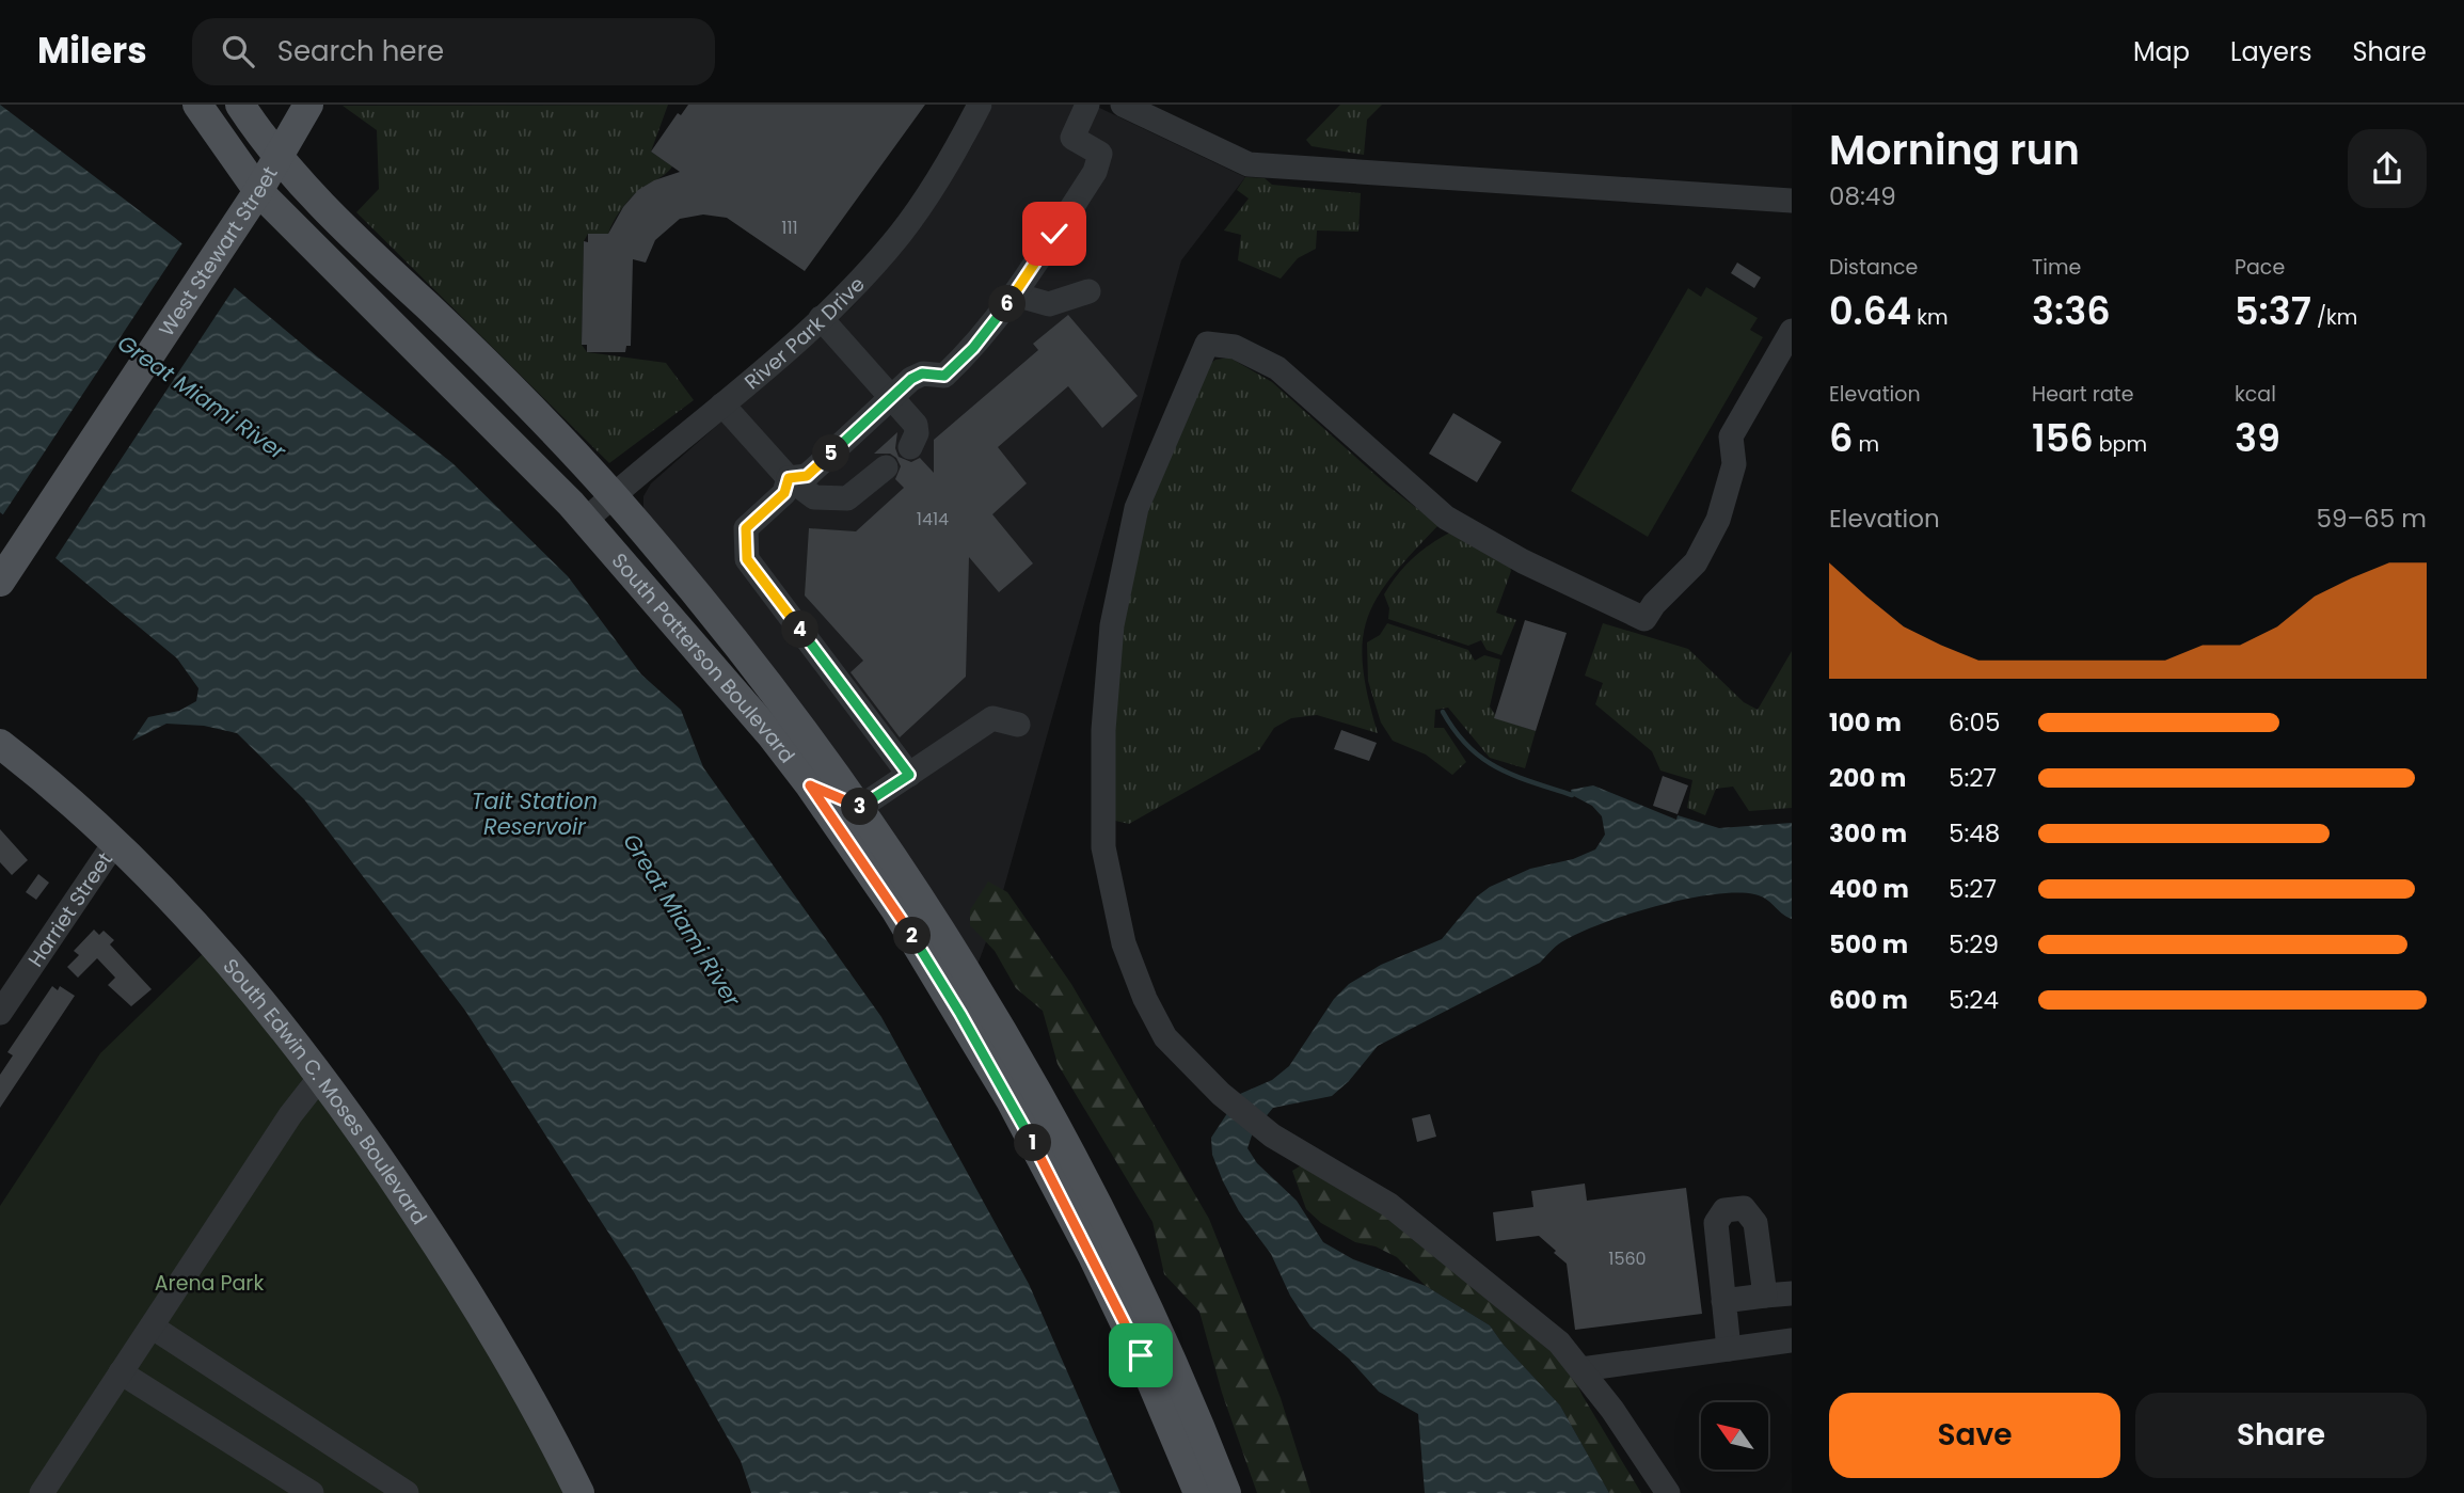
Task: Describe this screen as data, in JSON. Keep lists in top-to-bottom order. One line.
{"streets":{"main road":["West Stewart Street","South Patterson Boulevard","South Edwin C. Moses Boulevard"],"street":["River Park Drive","Harriet Street"]},"crossings":[["West Stewart Street","South Patterson Boulevard"],["River Park Drive","South Patterson Boulevard"],["Harriet Street","South Edwin C. Moses Boulevard"]],"water":["Great Miami River","Tait Station Reservoir"],"parks":["Arena Park"],"house_numbers":["111","1414","1560"],"north":"top left","page":{"header":"Milers","search":"Search here","nav":["Map","Layers","Share"],"heading":["Morning run","08:49"],"stats":[["Distance","0.64 km"],["Time","3:36"],["Pace","5:37 /km"],["Elevation","6 m"],["Heart rate","156 bpm"],["kcal","39"]],"pins":["6","5","4","3","2","1"],"chart":["Elevation","59–65 m"],"list":[{"name":"100 m","note":"6:05"},{"name":"200 m","note":"5:27"},{"name":"300 m","note":"5:48"},{"name":"400 m","note":"5:27"},{"name":"500 m","note":"5:29"},{"name":"600 m","note":"5:24"}],"buttons":["Save","Share"]}}
